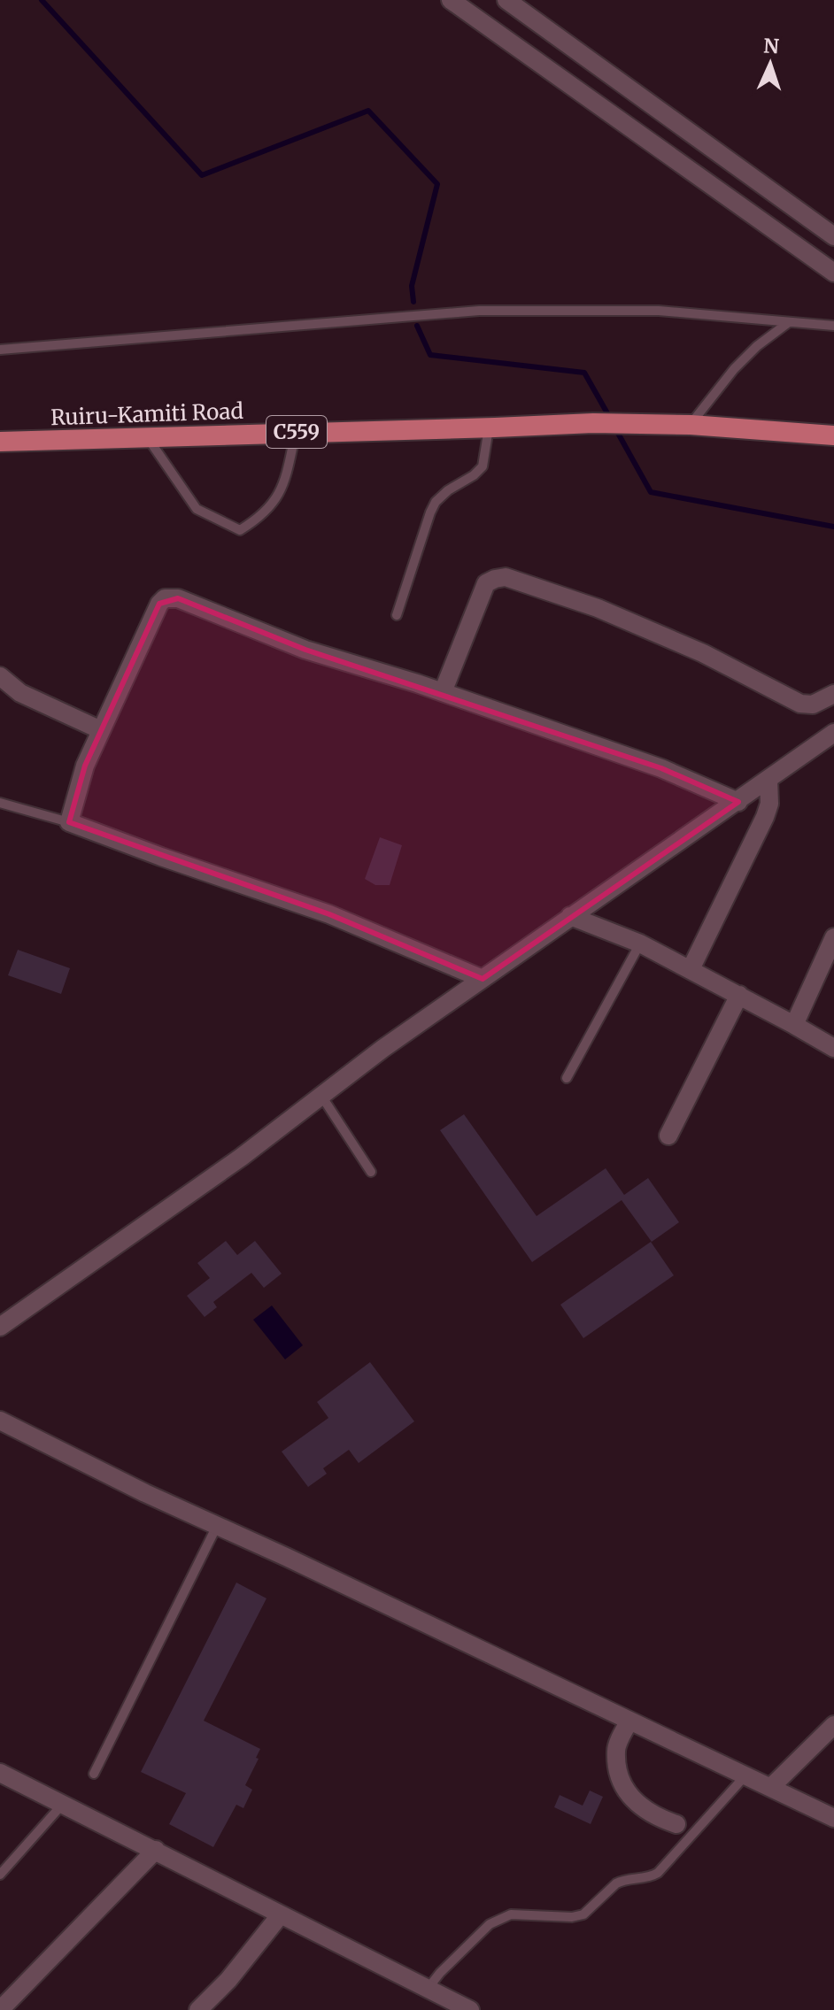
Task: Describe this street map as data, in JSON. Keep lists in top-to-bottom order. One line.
{"streets":{"main road":["Ruiru-Kamiti Road","C559"]},"crossings":[["Ruiru-Kamiti Road","C559"]],"north":"top"}
